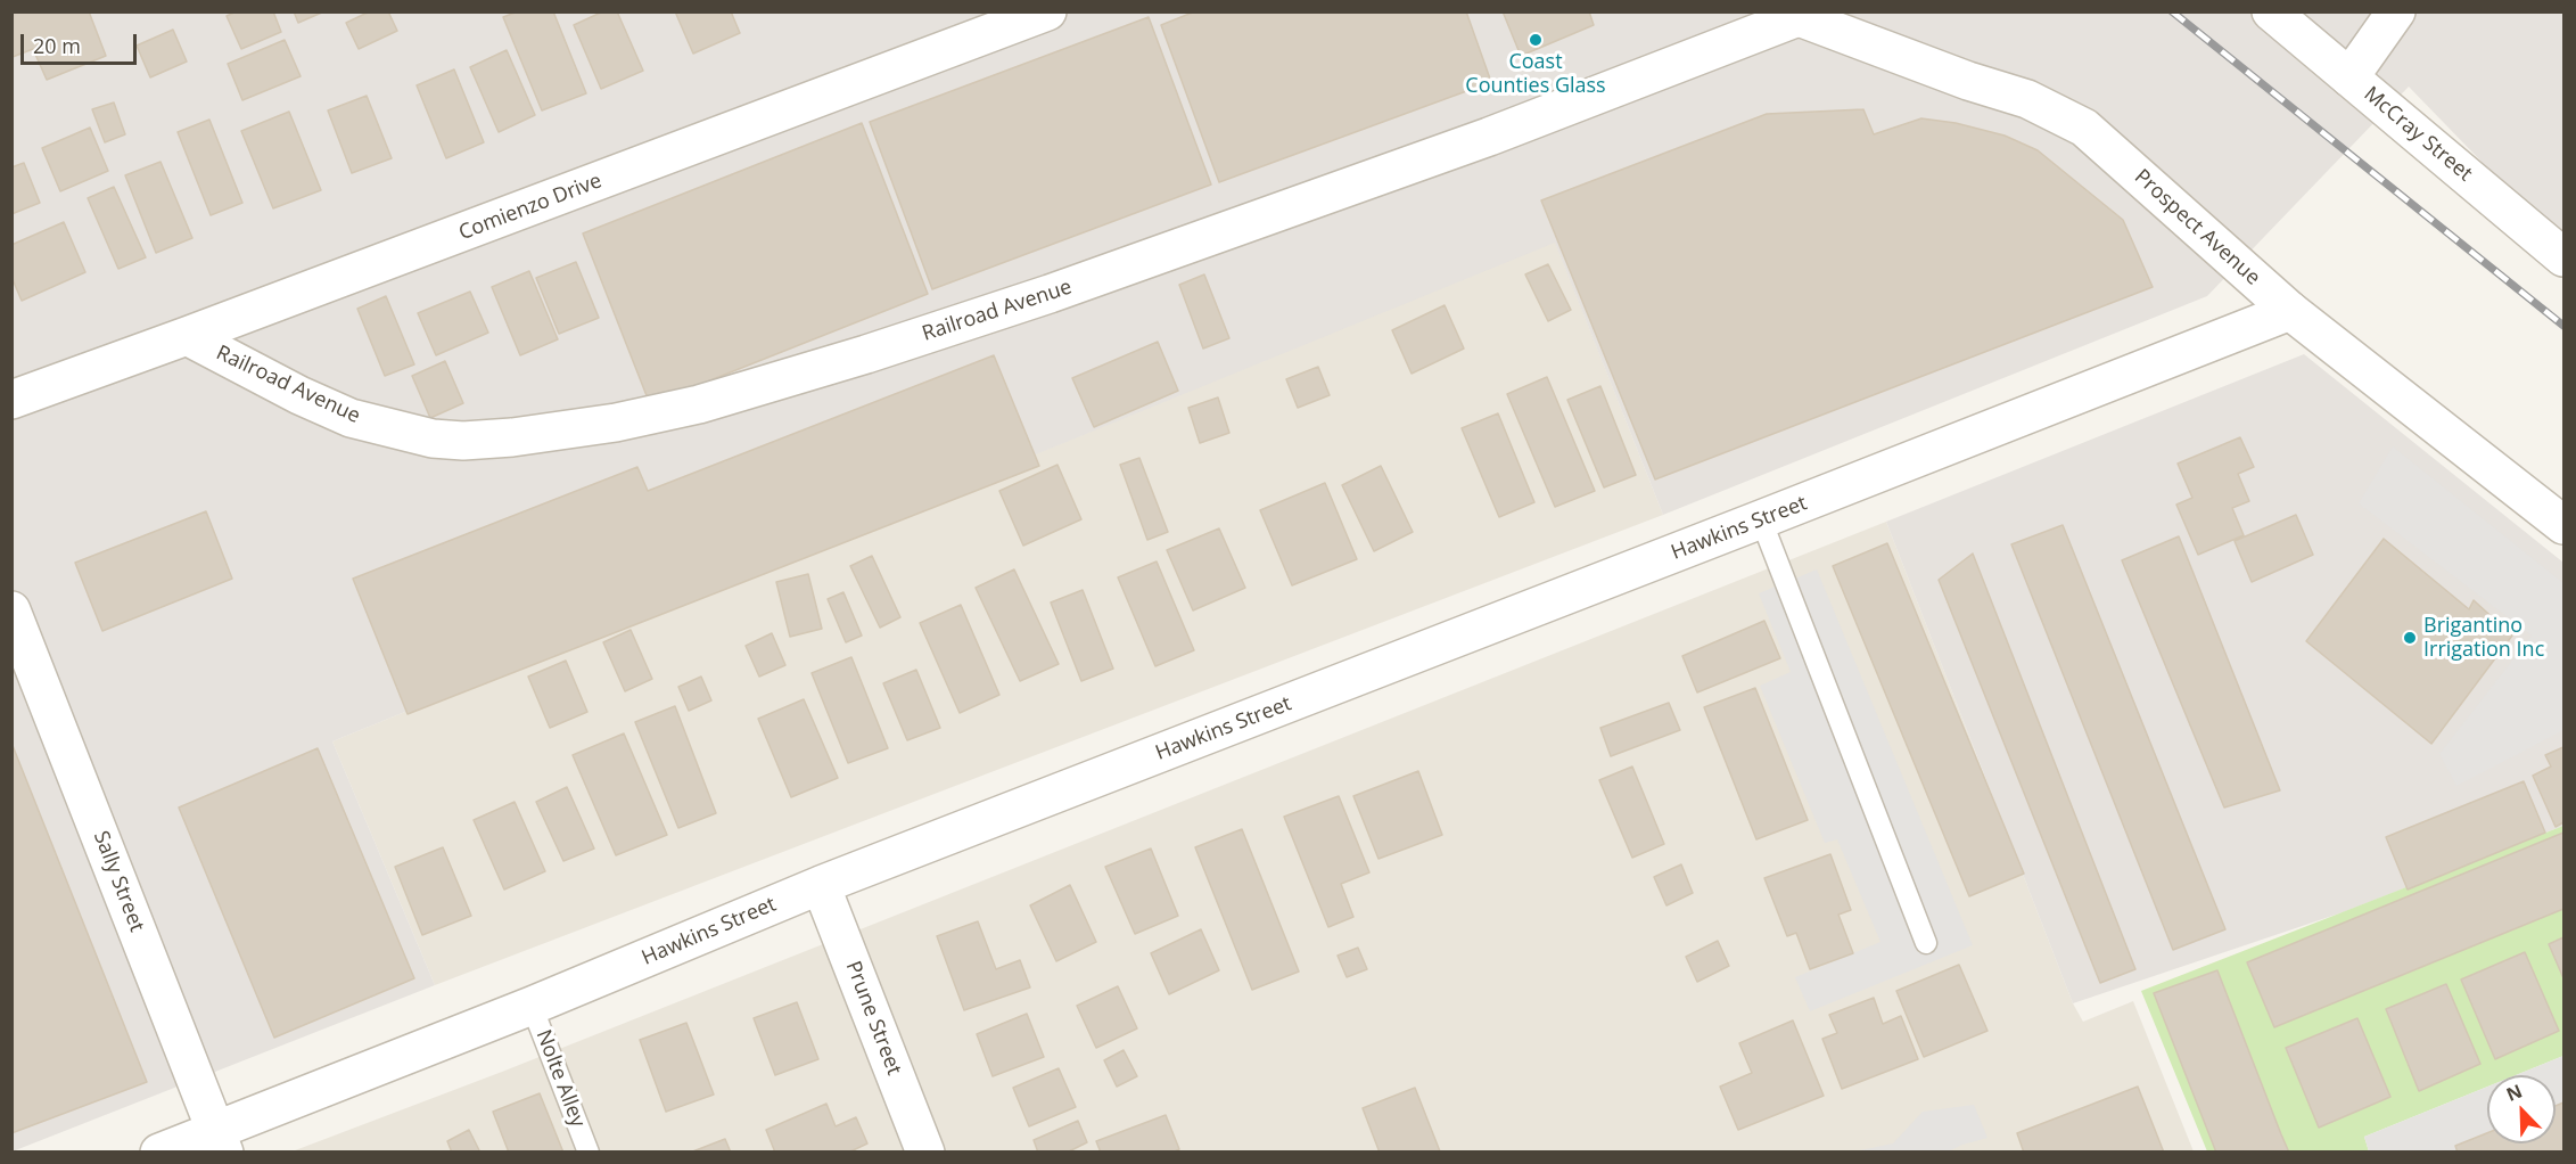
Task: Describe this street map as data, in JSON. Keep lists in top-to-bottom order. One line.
{"streets":{"street":["McCray Street","Comienzo Drive","Prospect Avenue","Railroad Avenue","Hawkins Street","Sally Street","Prune Street"],"lane":["Nolte Alley"]},"crossings":[["Comienzo Drive","Railroad Avenue"],["Prospect Avenue","Railroad Avenue"],["Prospect Avenue","Hawkins Street"],["Hawkins Street","Sally Street"],["Hawkins Street","Prune Street"],["Hawkins Street","Nolte Alley"]],"places":["Coast Counties Glass","Brigantino Irrigation Inc"],"scale_bar":"20 m","north":"top left"}
